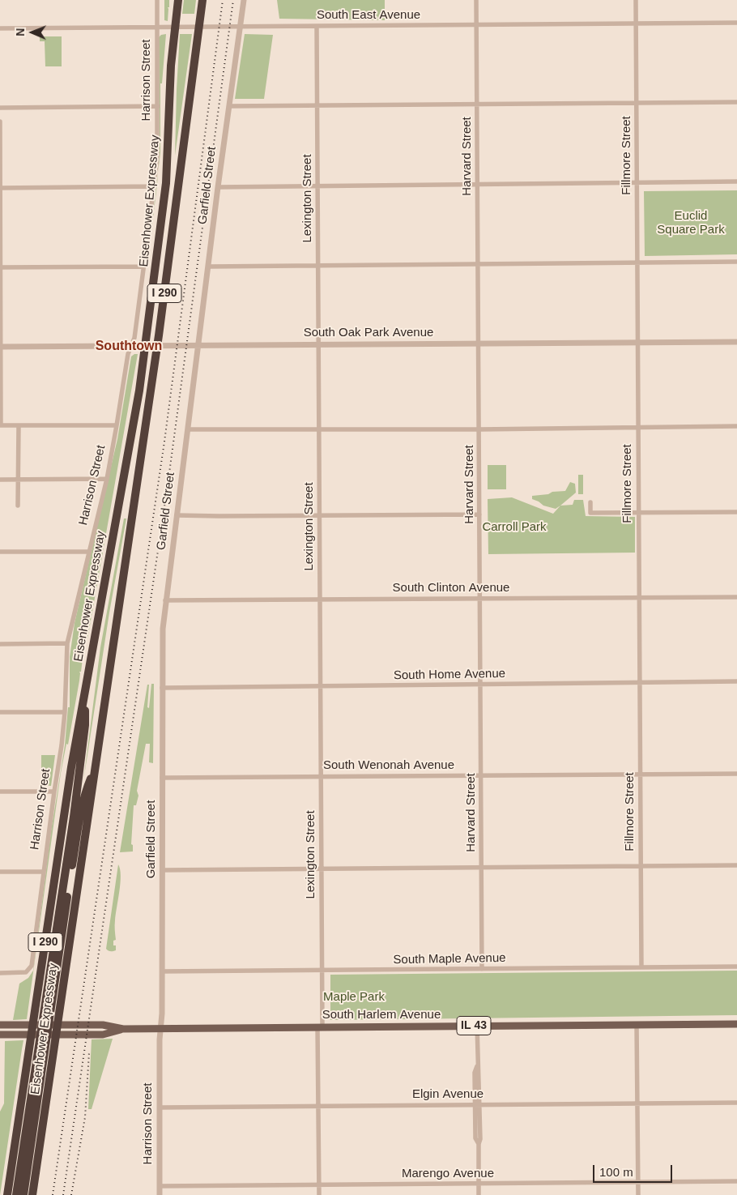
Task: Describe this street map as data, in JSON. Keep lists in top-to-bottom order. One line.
{"streets":{"highway":["Eisenhower Expressway","I 290"],"main road":["South Harlem Avenue","IL 43"],"street":["South East Avenue","Harrison Street","Fillmore Street","Harvard Street","Garfield Street","Lexington Street","South Oak Park Avenue","South Clinton Avenue","South Home Avenue","South Wenonah Avenue","South Maple Avenue","Elgin Avenue","Marengo Avenue"]},"crossings":[["South East Avenue","Harrison Street"],["South East Avenue","Fillmore Street"],["South East Avenue","Harvard Street"],["South East Avenue","Garfield Street"],["South East Avenue","Lexington Street"],["Harrison Street","Garfield Street"],["Harrison Street","South Oak Park Avenue"],["Harrison Street","South Harlem Avenue"],["Harrison Street","Elgin Avenue"],["Harrison Street","Marengo Avenue"],["Fillmore Street","South Oak Park Avenue"],["Fillmore Street","South Clinton Avenue"],["Fillmore Street","South Home Avenue"],["Fillmore Street","South Wenonah Avenue"],["Fillmore Street","South Maple Avenue"],["Harvard Street","South Oak Park Avenue"],["Harvard Street","South Clinton Avenue"],["Harvard Street","South Home Avenue"],["Harvard Street","South Wenonah Avenue"],["Harvard Street","South Maple Avenue"],["Garfield Street","South Oak Park Avenue"],["Garfield Street","South Clinton Avenue"],["Garfield Street","South Home Avenue"],["Garfield Street","South Wenonah Avenue"],["Garfield Street","South Maple Avenue"],["Garfield Street","South Harlem Avenue"],["Lexington Street","South Oak Park Avenue"],["Lexington Street","South Clinton Avenue"],["Lexington Street","South Home Avenue"],["Lexington Street","South Wenonah Avenue"],["Lexington Street","South Maple Avenue"],["Lexington Street","South Harlem Avenue"],["Lexington Street","Elgin Avenue"],["Lexington Street","Marengo Avenue"]],"districts":["Southtown"],"parks":["Euclid Square Park","Carroll Park","Maple Park"],"scale_bar":"100 m","north":"left"}
